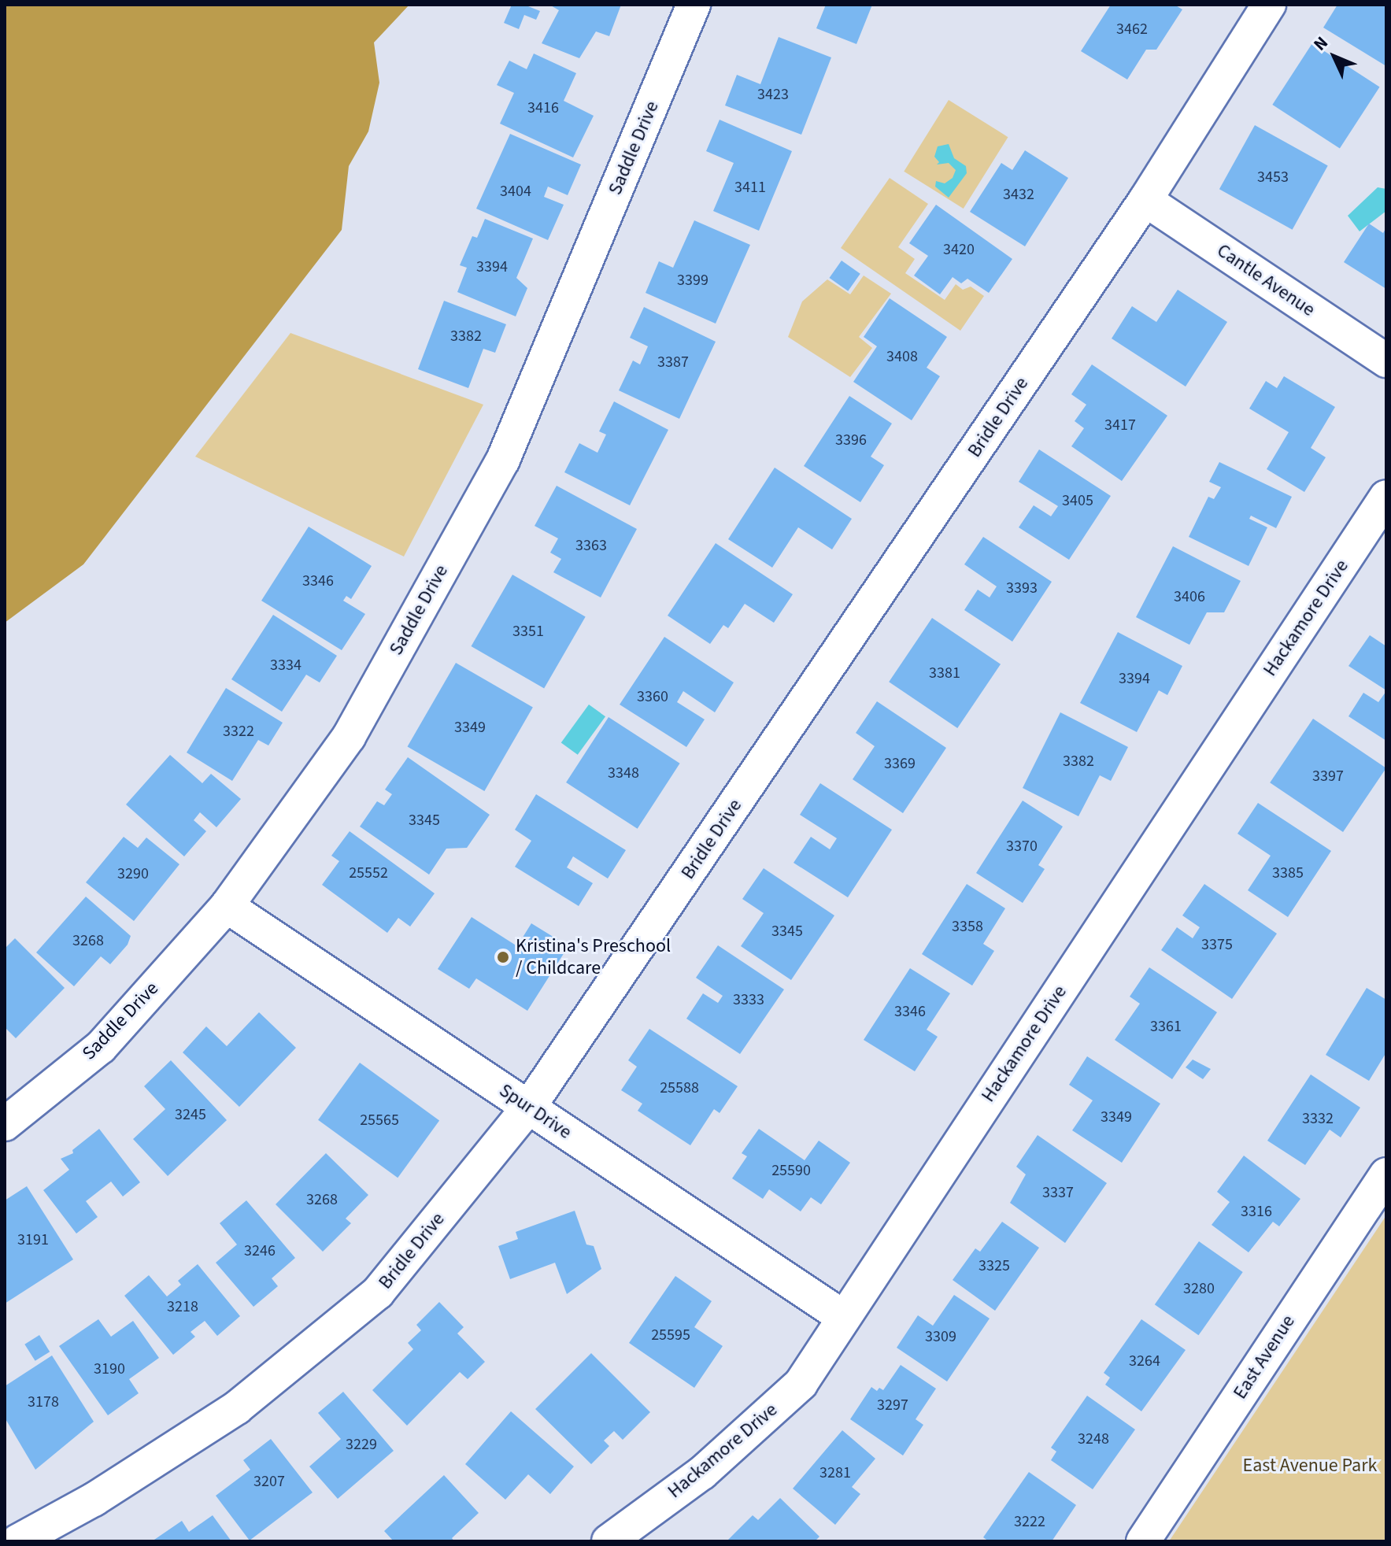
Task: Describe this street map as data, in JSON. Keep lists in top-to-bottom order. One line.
{"streets":{"street":["Saddle Drive","Cantle Avenue","Bridle Drive","Hackamore Drive","Spur Drive","East Avenue"]},"crossings":[["Saddle Drive","Spur Drive"],["Cantle Avenue","Bridle Drive"],["Bridle Drive","Spur Drive"],["Hackamore Drive","Spur Drive"]],"parks":["East Avenue Park"],"places":["Kristina's Preschool / Childcare"],"house_numbers":["3462","3423","3416","3453","3411","3404","3432","3420","3394","3399","3382","3408","3387","3417","3396","3405","3363","3346","3393","3406","3351","3334","3381","3394","3360","3349","3322","3382","3369","3348","3397","3345","3370","25552","3385","3290","3358","3345","3268","3375","3333","3346","3361","25588","3245","3349","3332","25565","25590","3337","3268","3316","3191","3246","3325","3280","3218","25595","3309","3264","3190","3178","3297","3248","3229","3281","3207","3222"],"north":"top left"}
